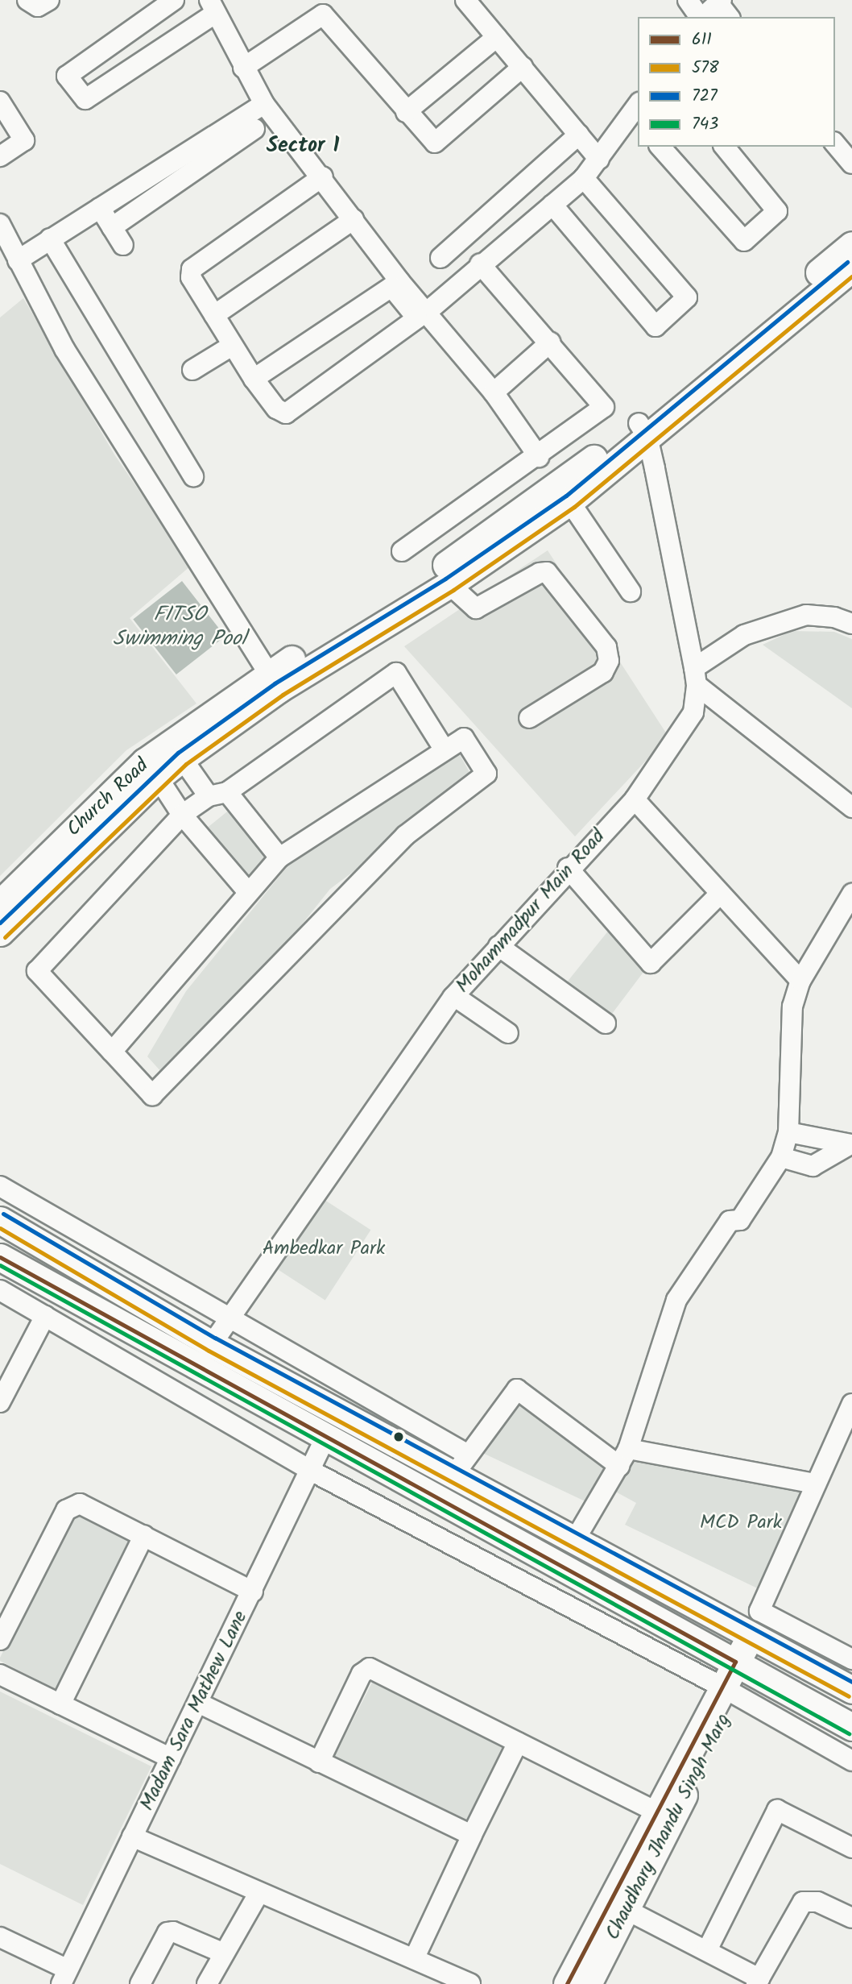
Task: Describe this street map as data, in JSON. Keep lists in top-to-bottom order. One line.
{"streets":{"street":["Church Road","Mohammadpur Main Road","Madam Sara Mathew Lane","Chaudhary Jhandu Singh Marg"]},"crossings":[["Church Road","Mohammadpur Main Road"]],"districts":["Sector 1"],"water":["FITSO Swimming Pool"],"parks":["Ambedkar Park","MCD Park"],"lines":["transit line 727","transit line 578","transit line 611","transit line 743"],"legend":["611","578","727","743"]}
